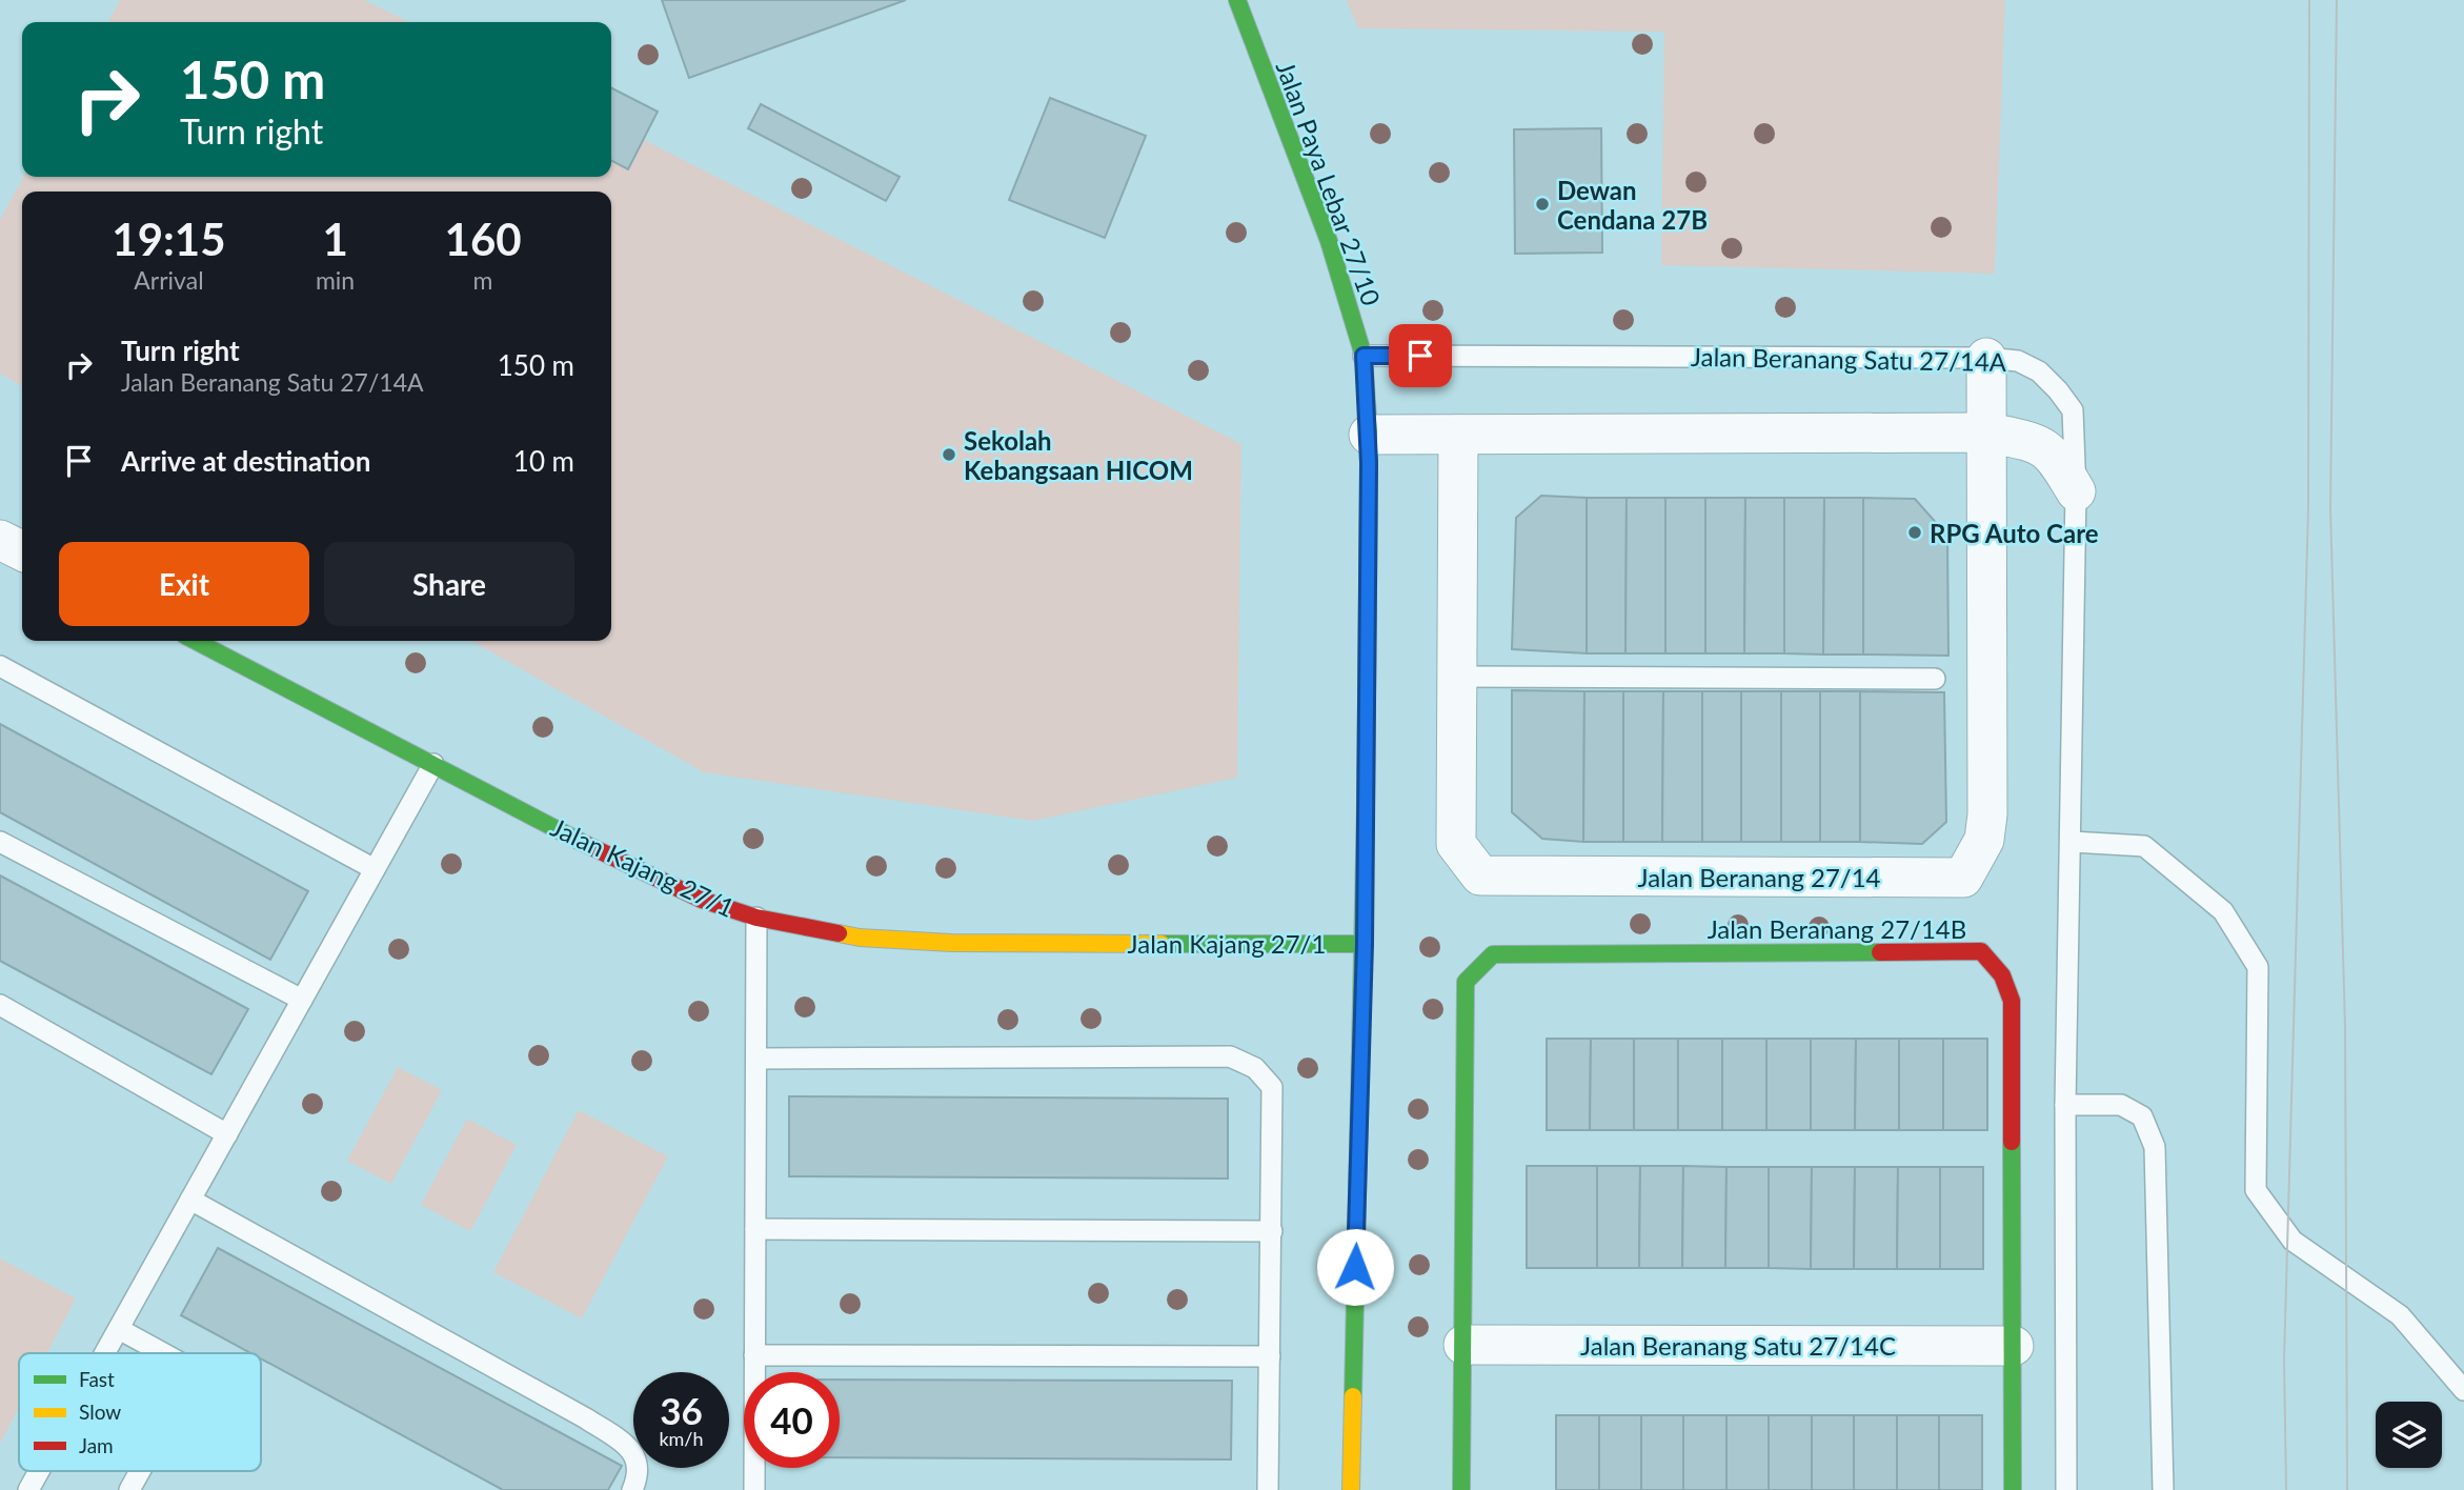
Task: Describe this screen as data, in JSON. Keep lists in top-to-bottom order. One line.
{"streets":{"street":["Jalan Paya Lebar 27/10","Jalan Kajang 27/1","Jalan Beranang 27/14","Jalan Beranang 27/14B","Jalan Beranang Satu 27/14C"],"lane":["Jalan Beranang Satu 27/14A"]},"crossings":[["Jalan Paya Lebar 27/10","Jalan Beranang Satu 27/14A"],["Jalan Paya Lebar 27/10","Jalan Kajang 27/1"],["Jalan Beranang Satu 27/14A","Jalan Beranang 27/14"],["Jalan Beranang 27/14B","Jalan Beranang Satu 27/14C"]],"places":["Dewan Cendana 27B","Sekolah Kebangsaan HICOM","RPG Auto Care"],"legend":["Fast","Slow","Jam"],"page":{"turn":["150 m","Turn right"],"eta":["19:15","Arrival","1","min","160","m"],"list":[{"name":"Turn right","note":"Jalan Beranang Satu 27/14A","value":"150 m"},{"name":"Arrive at destination","value":"10 m"}],"buttons":["Exit","Share"],"speed":"36 km/h","limit":"40"}}
